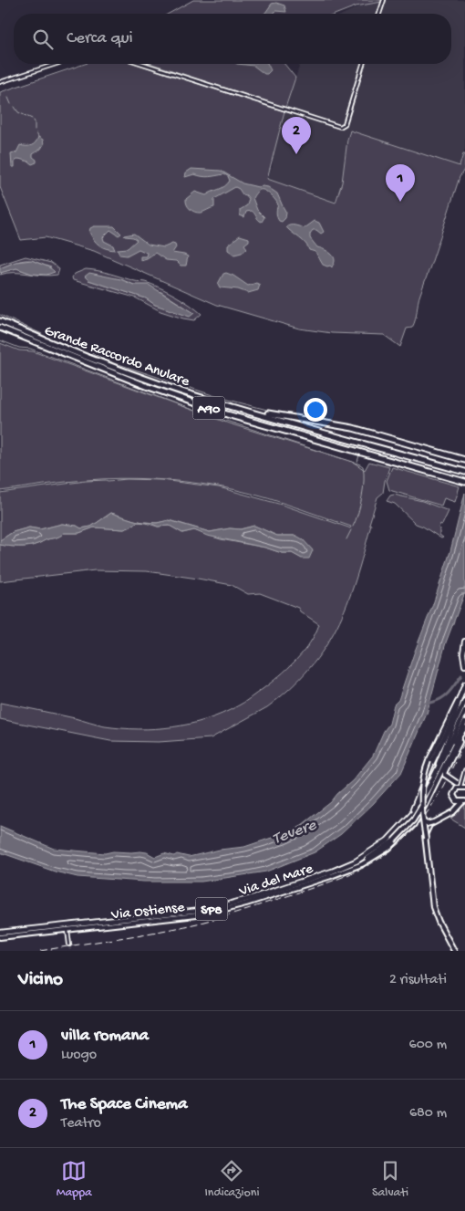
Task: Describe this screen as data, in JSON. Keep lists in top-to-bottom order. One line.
{"streets":{"highway":["Grande Raccordo Anulare","A90"],"main road":["Via del Mare","Via Ostiense","SP8"]},"water":["Tevere"],"page":{"search":"Cerca qui","pins":["2","1"],"heading":["Vicino","2 risultati"],"list":[{"mark":"1","name":"villa romana","note":"Luogo","value":"600 m"},{"mark":"2","name":"The Space Cinema","note":"Teatro","value":"680 m"}],"nav":["Mappa","Indicazioni","Salvati"]}}
